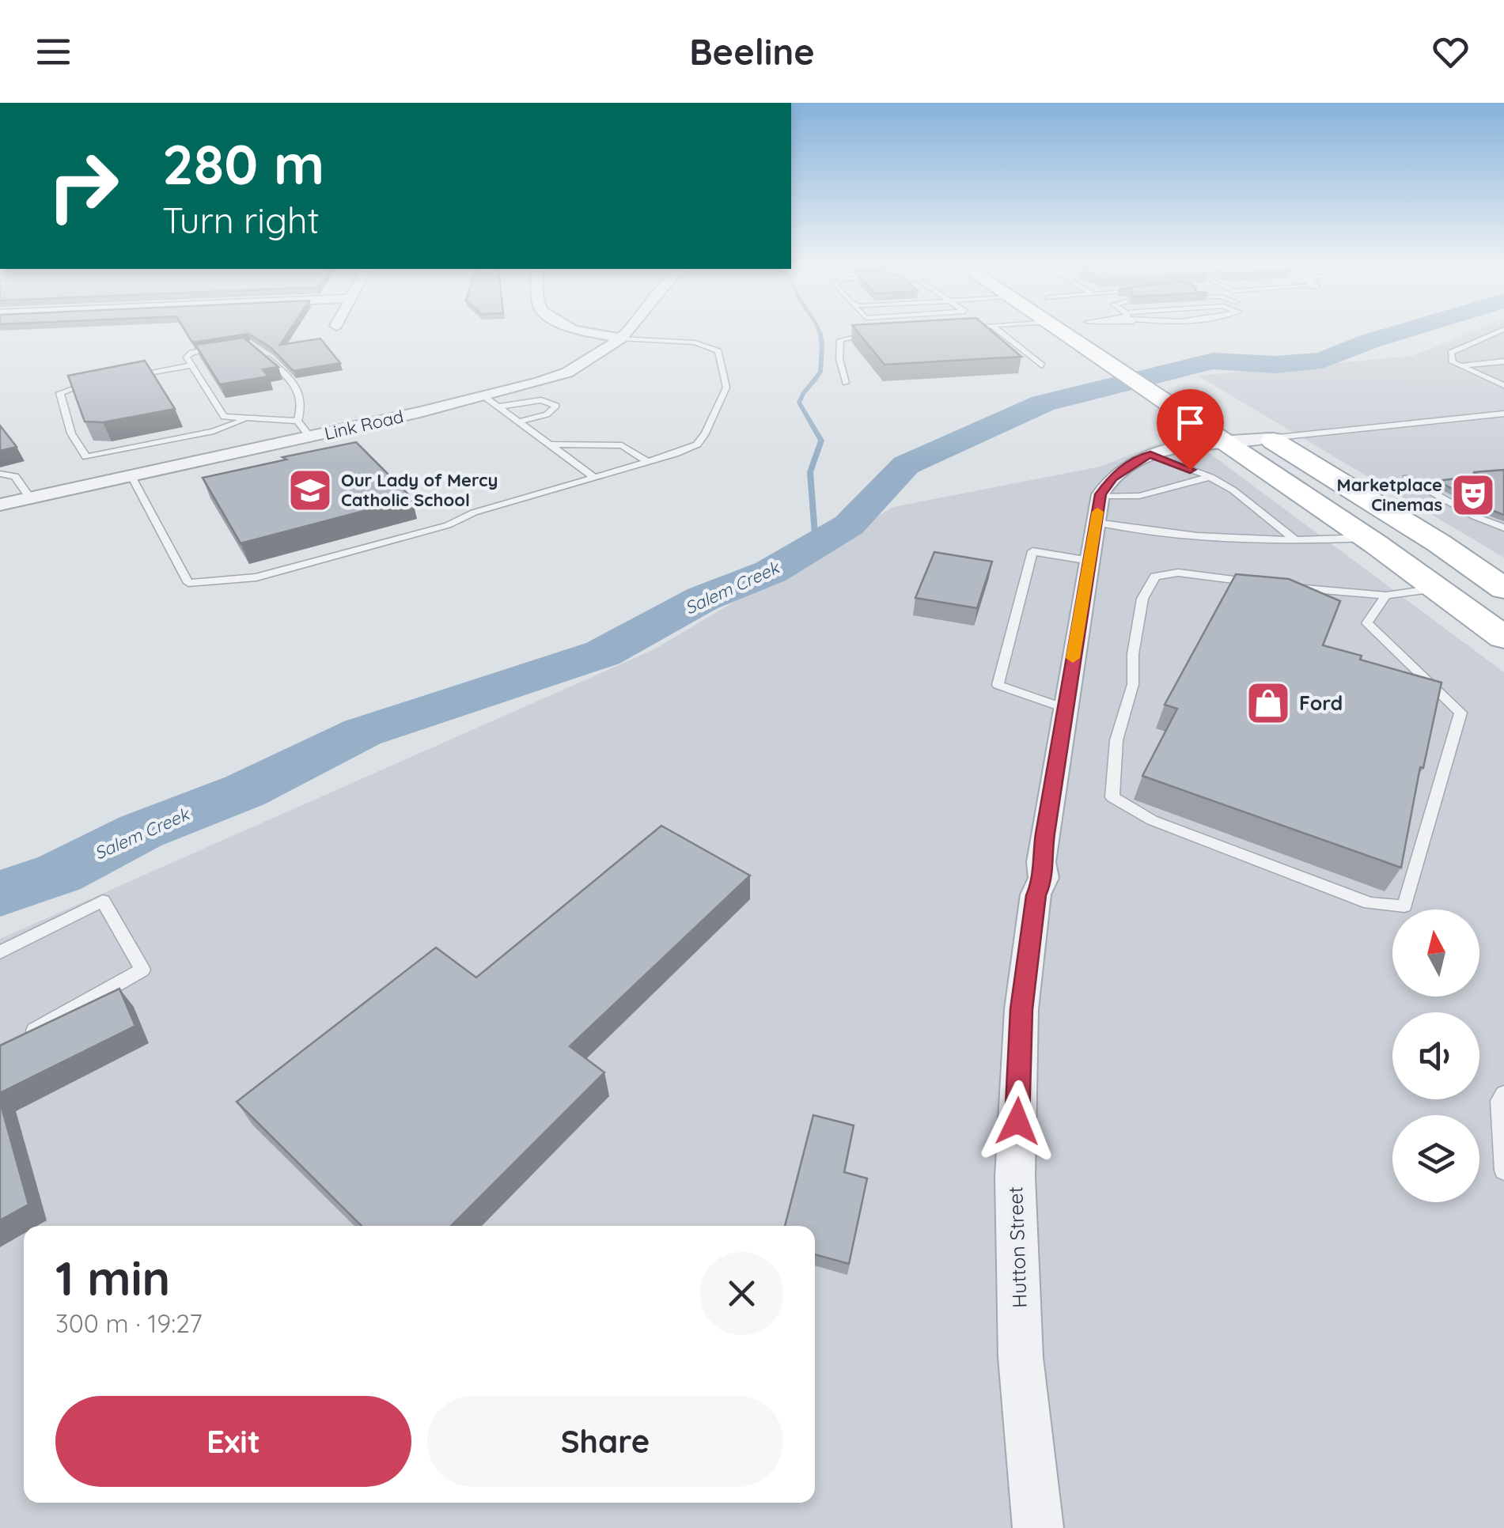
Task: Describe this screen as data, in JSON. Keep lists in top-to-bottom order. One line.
{"streets":{"street":["Link Road","Hutton Street"]},"water":["Salem Creek"],"places":{"school or university":["Our Lady of Mercy Catholic School"],"theatre":["Marketplace Cinemas"],"shop":["Ford"]},"north":"top","page":{"header":"Beeline","turn":["280 m","Turn right"],"heading":["1 min","300 m · 19:27"],"buttons":["Exit","Share"]}}
